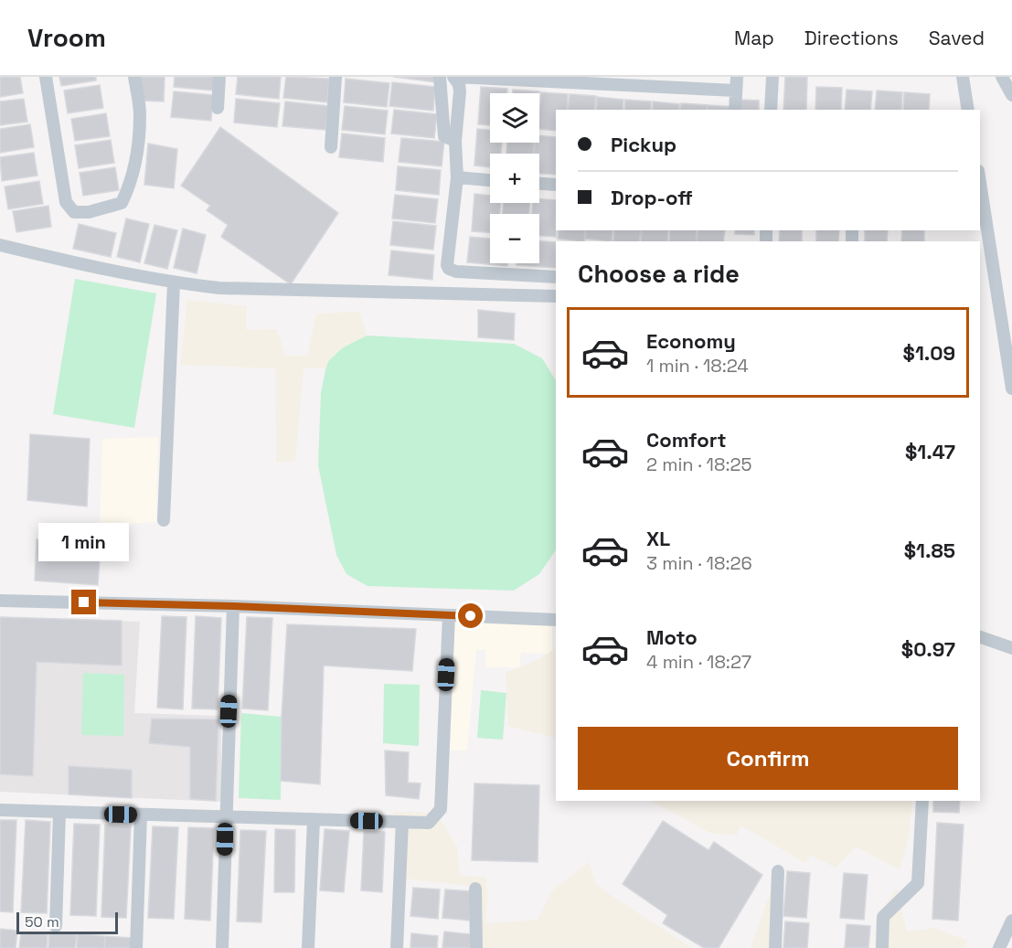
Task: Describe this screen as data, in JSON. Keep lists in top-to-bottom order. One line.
{"scale_bar":"50 m","page":{"header":"Vroom","nav":["Map","Directions","Saved"],"map_buttons":["+","−"],"banner":["Pickup","Drop-off"],"heading":"Choose a ride","list":[{"name":"Economy","note":"1 min · 18:24","value":"$1.09"},{"name":"Comfort","note":"2 min · 18:25","value":"$1.47"},{"name":"XL","note":"3 min · 18:26","value":"$1.85"},{"name":"Moto","note":"4 min · 18:27","value":"$0.97"}],"bubble":"1 min","buttons":"Confirm","scale":"50 m"}}
